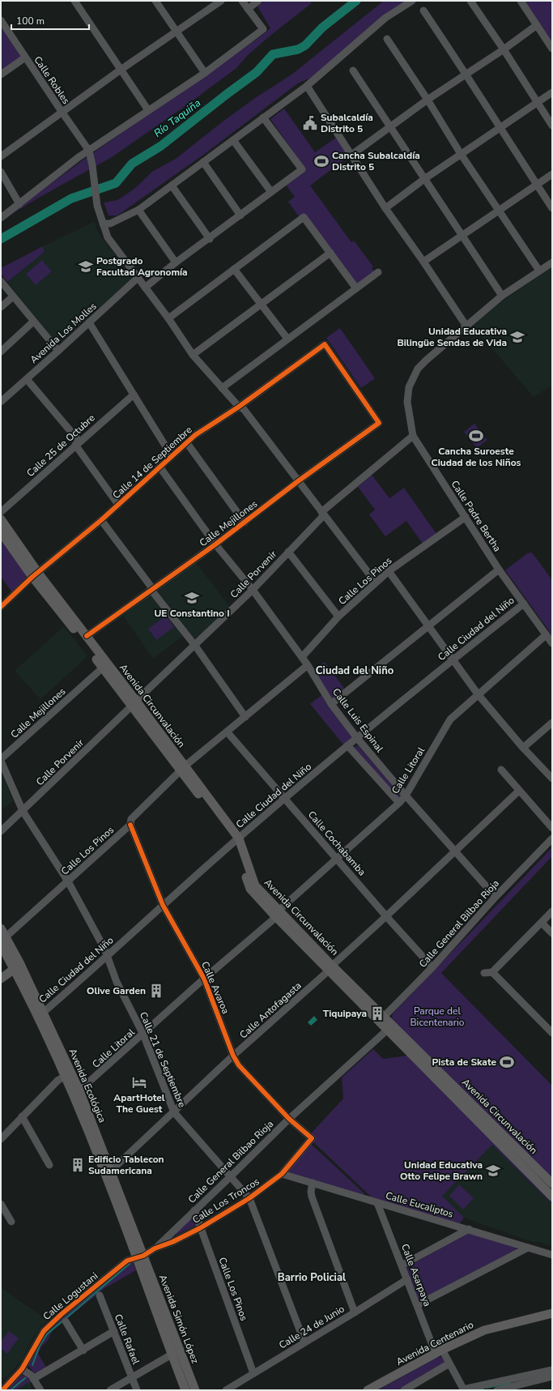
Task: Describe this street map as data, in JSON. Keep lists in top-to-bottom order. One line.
{"streets":{"main road":["Avenida Circunvalación","Avenida Ecológica","Avenida Simón López","Avenida Centenario"],"street":["Calle Robles","Avenida Los Molles","Calle 25 de Octubre","Calle 14 de Septiembre","Calle Padre Bertha","Calle Mejillones","Calle Porvenir","Calle Los Pinos","Calle Ciudad del Niño","Calle Luis Espinal","Calle Litoral","Calle Cochabamba","Calle General Bilbao Rioja","Calle Avaroa","Calle Antofagasta","Calle 21 de Septiembre","Calle Los Troncos","Calle Eucaliptos","Calle Asarpaya","Calle Logustani","Calle 24 de Junio","Calle Rafael"]},"crossings":[["Calle 14 de Septiembre","Calle Mejillones"],["Calle 14 de Septiembre","Avenida Circunvalación"],["Calle 14 de Septiembre","Calle Luis Espinal"],["Calle Padre Bertha","Calle Porvenir"],["Calle Padre Bertha","Calle Los Pinos"],["Calle Padre Bertha","Calle Ciudad del Niño"],["Calle Padre Bertha","Calle Litoral"],["Calle Mejillones","Avenida Circunvalación"],["Calle Mejillones","Calle Luis Espinal"],["Calle Mejillones","Calle 21 de Septiembre"],["Calle Porvenir","Avenida Circunvalación"],["Calle Porvenir","Calle Luis Espinal"],["Calle Porvenir","Calle 21 de Septiembre"],["Calle Los Pinos","Avenida Circunvalación"],["Calle Los Pinos","Calle Luis Espinal"],["Calle Los Pinos","Calle Cochabamba"],["Calle Los Pinos","Calle General Bilbao Rioja"],["Calle Los Pinos","Calle Avaroa"],["Calle Los Pinos","Calle 21 de Septiembre"],["Calle Los Pinos","Avenida Ecológica"],["Calle Los Pinos","Calle Los Troncos"],["Calle Los Pinos","Calle 24 de Junio"],["Calle Ciudad del Niño","Avenida Circunvalación"],["Calle Ciudad del Niño","Calle Luis Espinal"],["Calle Ciudad del Niño","Calle Cochabamba"],["Calle Ciudad del Niño","Calle Avaroa"],["Calle Ciudad del Niño","Calle 21 de Septiembre"],["Calle Ciudad del Niño","Avenida Ecológica"],["Avenida Circunvalación","Calle Litoral"],["Avenida Circunvalación","Calle General Bilbao Rioja"],["Avenida Circunvalación","Calle Antofagasta"],["Calle Luis Espinal","Calle Litoral"],["Calle Luis Espinal","Calle General Bilbao Rioja"],["Calle Luis Espinal","Calle Antofagasta"],["Calle Litoral","Calle Cochabamba"],["Calle Litoral","Calle Avaroa"],["Calle Litoral","Calle 21 de Septiembre"],["Calle Litoral","Avenida Ecológica"],["Calle Cochabamba","Calle General Bilbao Rioja"],["Calle Cochabamba","Calle Antofagasta"],["Calle General Bilbao Rioja","Calle Avaroa"],["Calle General Bilbao Rioja","Calle 21 de Septiembre"],["Calle General Bilbao Rioja","Calle Los Troncos"],["Calle Avaroa","Calle Antofagasta"],["Calle Avaroa","Calle Los Troncos"],["Calle Antofagasta","Calle 21 de Septiembre"],["Calle Antofagasta","Avenida Ecológica"],["Calle 21 de Septiembre","Calle Los Troncos"],["Calle 21 de Septiembre","Calle 24 de Junio"],["Avenida Ecológica","Calle Los Troncos"],["Avenida Ecológica","Calle Logustani"],["Avenida Ecológica","Avenida Simón López"],["Calle Los Troncos","Calle Eucaliptos"],["Calle Los Troncos","Calle Logustani"],["Calle Los Troncos","Avenida Simón López"],["Calle Eucaliptos","Calle Asarpaya"],["Calle Asarpaya","Calle 24 de Junio"],["Calle Asarpaya","Avenida Centenario"],["Calle Logustani","Avenida Simón López"]],"districts":["Ciudad del Niño","Barrio Policial"],"water":["Río Taquiña"],"parks":["Parque del Bicentenario"],"places":{"public building":["Subalcaldía Distrito 5"],"sports":["Cancha Subalcaldía Distrito 5","Cancha Suroeste Ciudad de los Niños","Pista de Skate"],"school or university":["Postgrado Facultad Agronomía","Unidad Educativa Bilingüe Sendas de Vida","UE Constantino I","Unidad Educativa Otto Felipe Brawn"],"building":["Olive Garden","Tiquipaya","Edificio Tablecon Sudamericana"],"hotel":["ApartHotel The Guest"]},"scale_bar":"100 m"}
